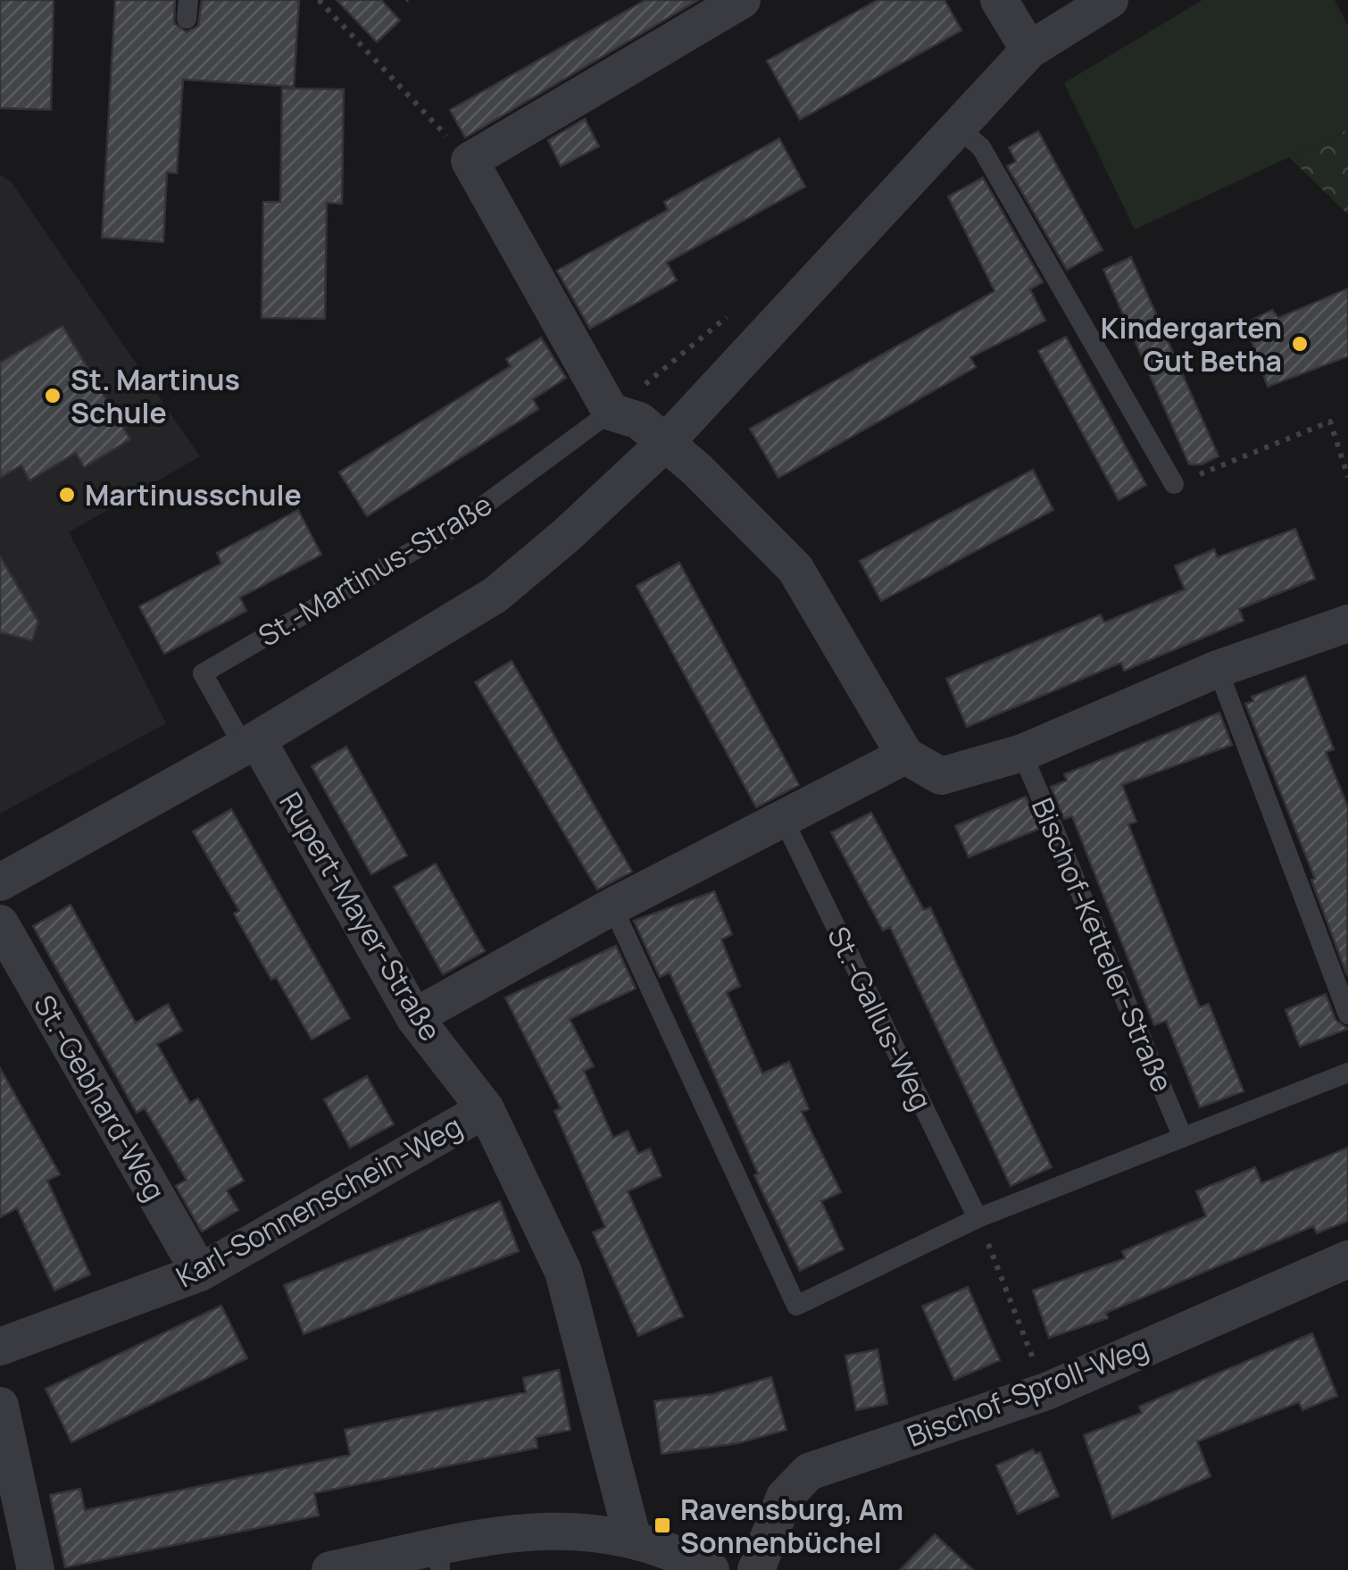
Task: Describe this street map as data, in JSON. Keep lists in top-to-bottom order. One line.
{"streets":{"street":["Rupert-Mayer-Straße","St.-Gebhard-Weg","Karl-Sonnenschein-Weg","Bischof-Sproll-Weg"],"lane":["St.-Martinus-Straße","Bischof-Ketteler-Straße","St.-Gallus-Weg"]},"crossings":[["St.-Martinus-Straße","Rupert-Mayer-Straße"],["Rupert-Mayer-Straße","Karl-Sonnenschein-Weg"],["St.-Gebhard-Weg","Karl-Sonnenschein-Weg"]],"places":{"other":["Kindergarten Gut Betha","St. Martinus Schule","Martinusschule"],"transit":["Ravensburg, Am Sonnenbüchel"]}}
